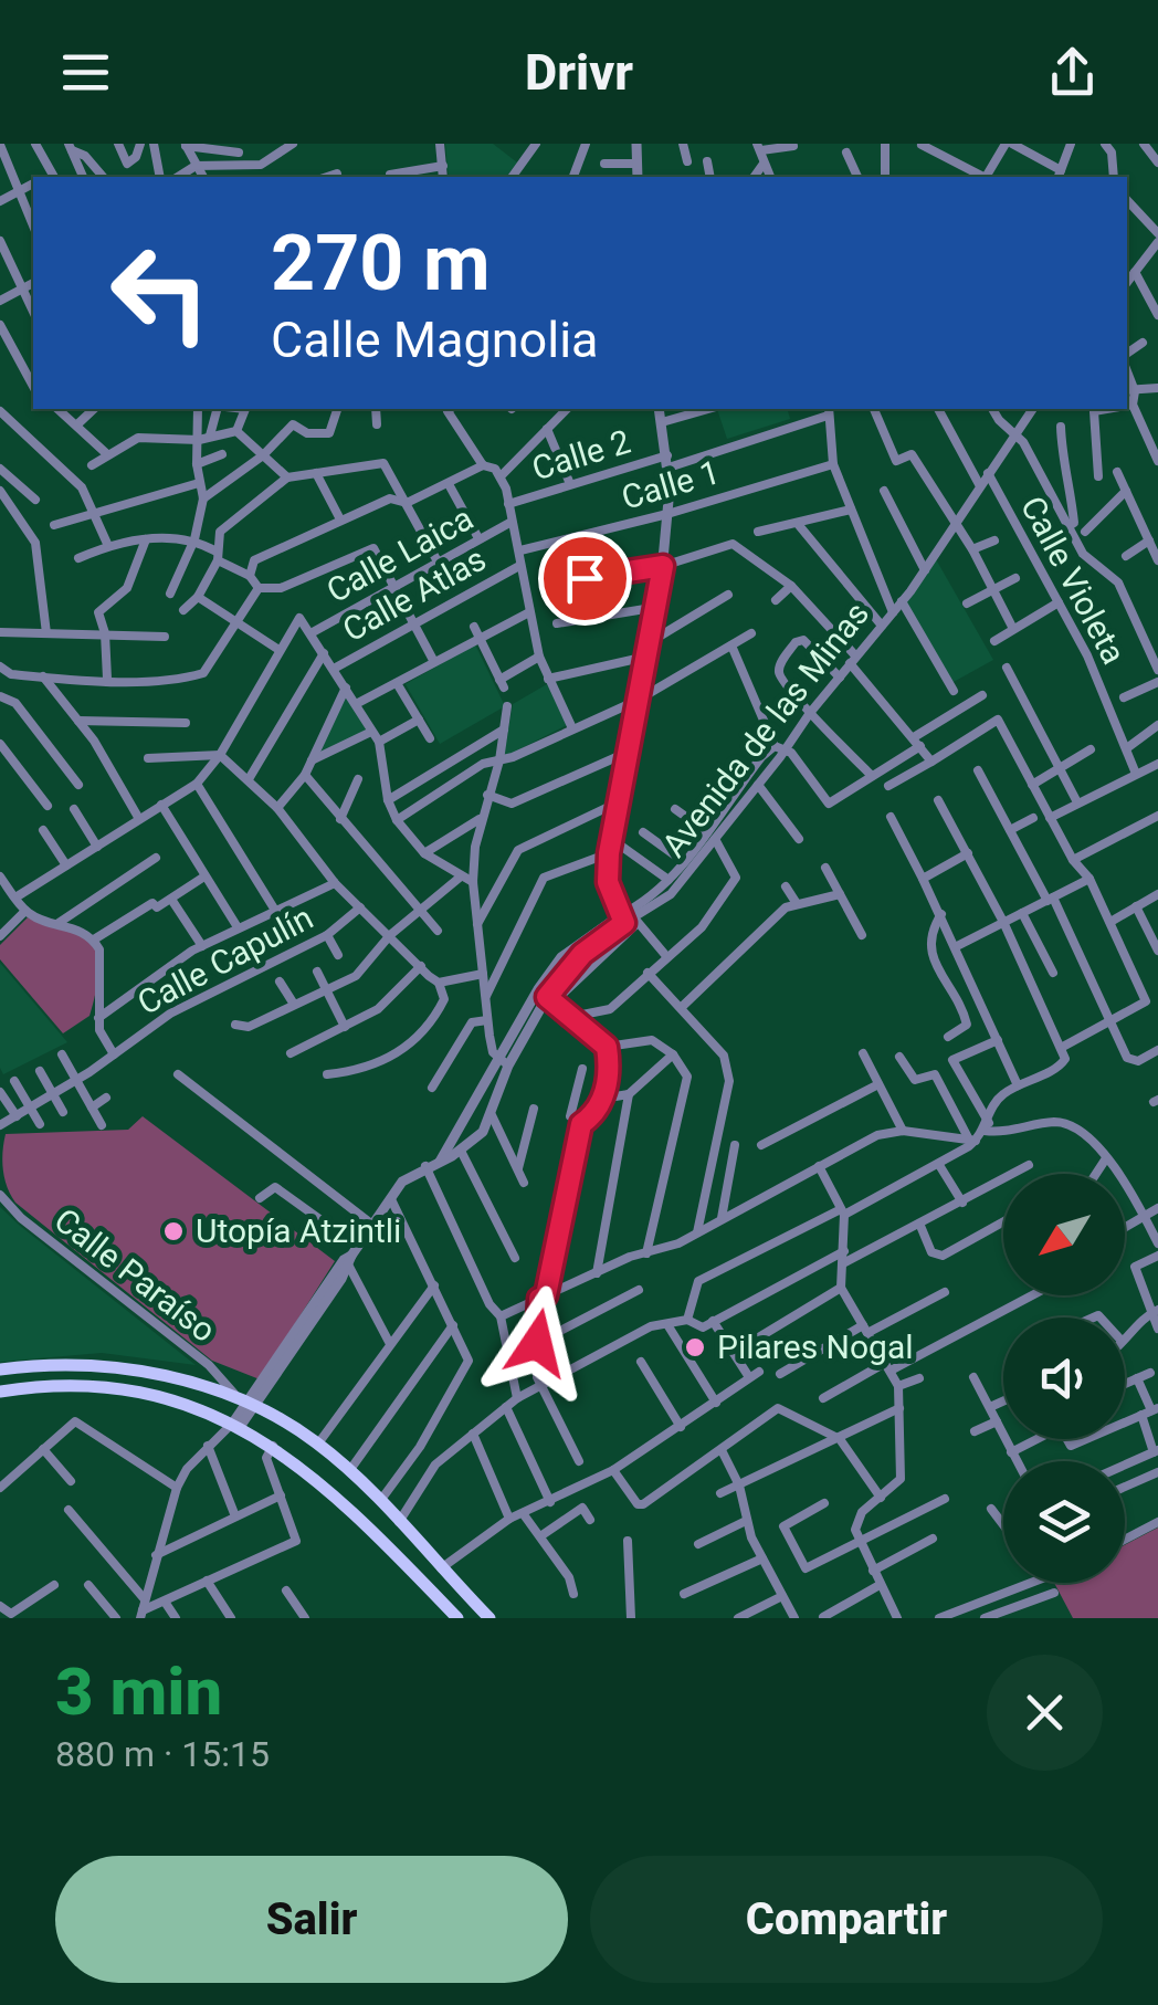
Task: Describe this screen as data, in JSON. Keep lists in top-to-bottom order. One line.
{"streets":{"street":["Calle 2","Calle 1","Calle Laica","Calle Violeta","Calle Atlas","Avenida de las Minas","Calle Capulín","Calle Paraíso"]},"crossings":[["Calle Violeta","Avenida de las Minas"],["Avenida de las Minas","Calle Paraíso"]],"places":["Utopía Atzintli","Pilares Nogal"],"north":"bottom left","page":{"header":"Drivr","turn":["270 m","Calle Magnolia"],"heading":["3 min","880 m · 15:15"],"buttons":["Salir","Compartir"]}}
